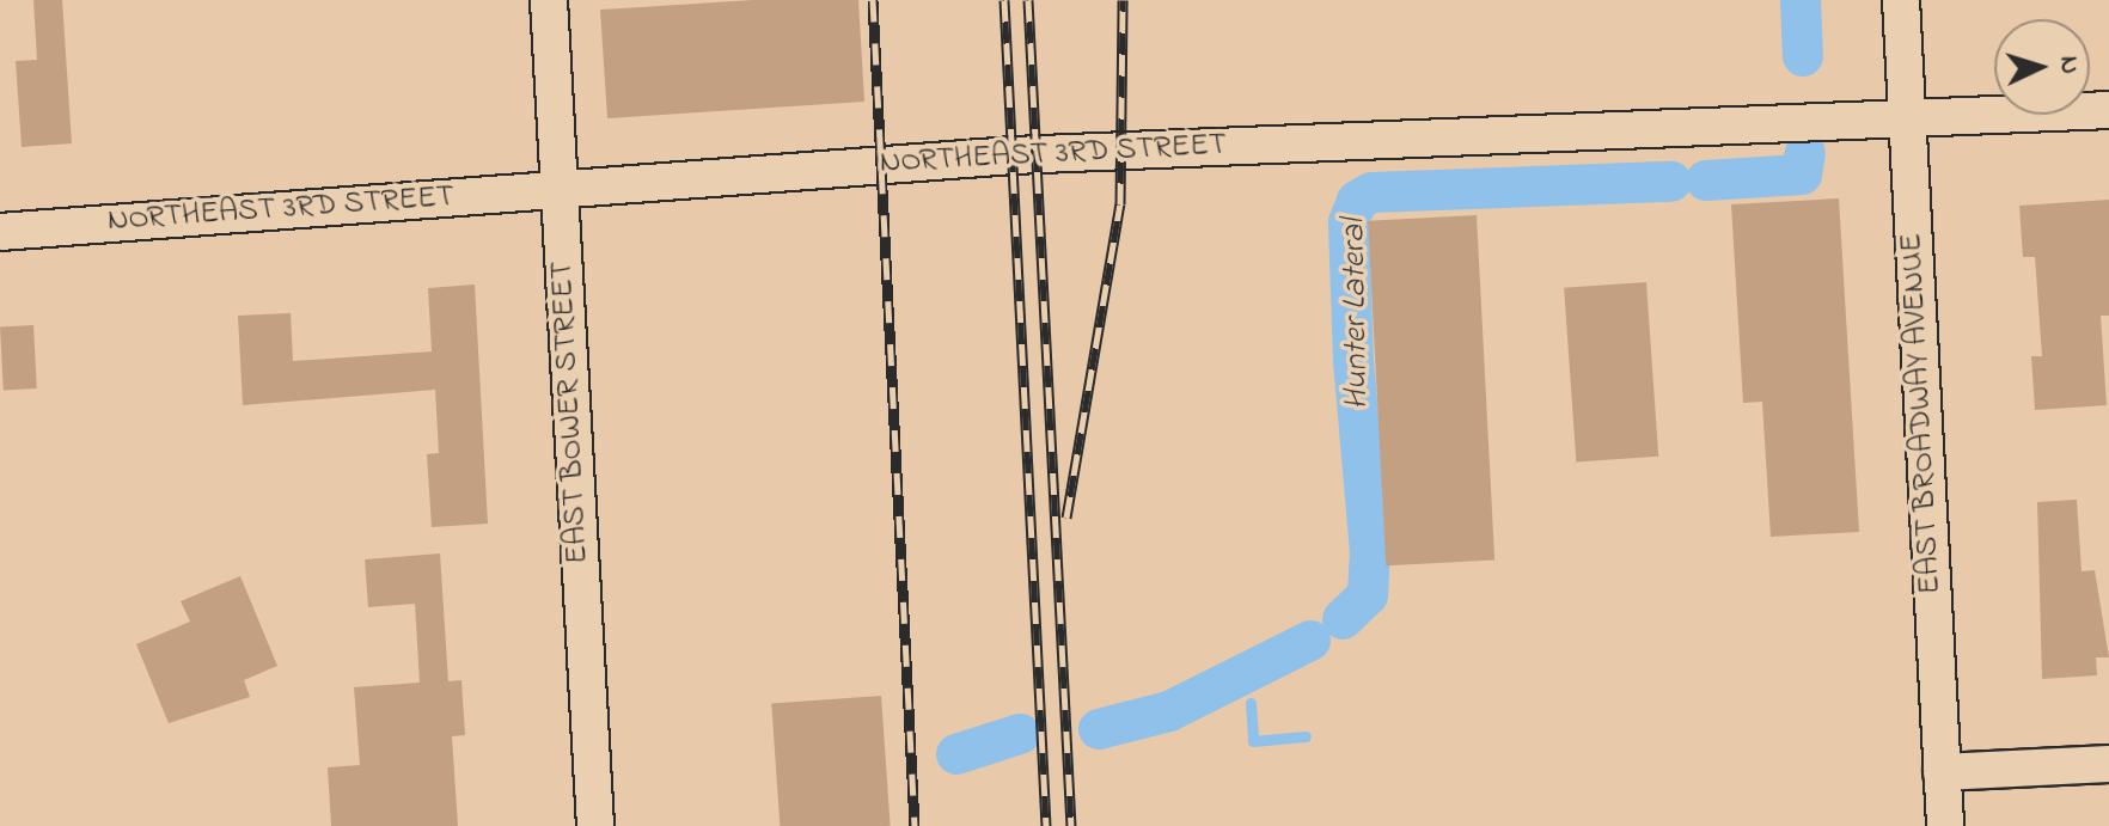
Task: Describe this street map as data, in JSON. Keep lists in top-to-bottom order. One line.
{"streets":{"street":["NORTHEAST 3RD STREET","EAST BOWER STREET","EAST BROADWAY AVENUE"]},"crossings":[["NORTHEAST 3RD STREET","EAST BOWER STREET"],["NORTHEAST 3RD STREET","EAST BROADWAY AVENUE"]],"water":["Hunter Lateral"],"north":"right"}
